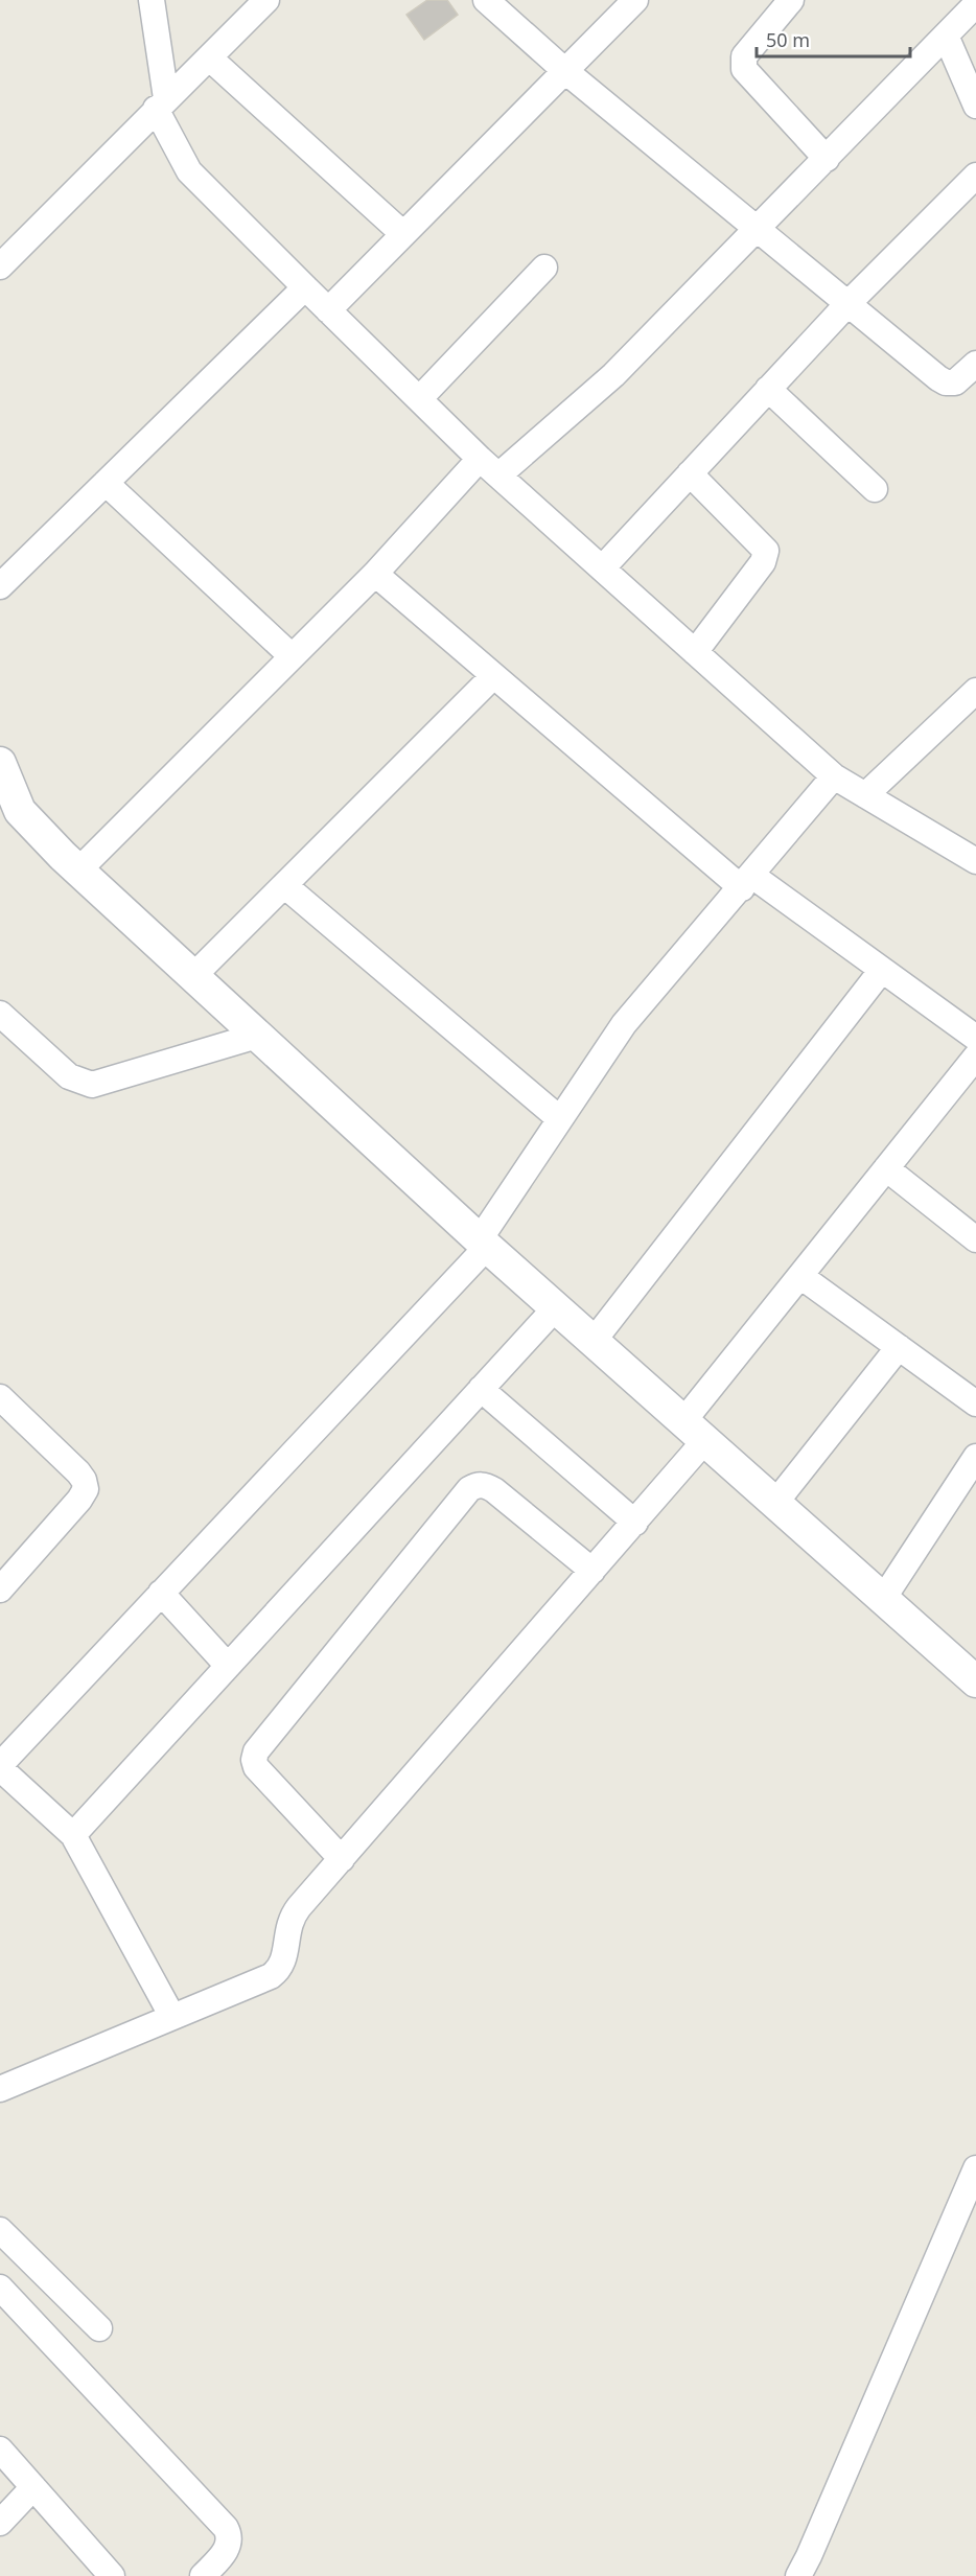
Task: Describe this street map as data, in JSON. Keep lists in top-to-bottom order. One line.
{"scale_bar":"50 m"}
